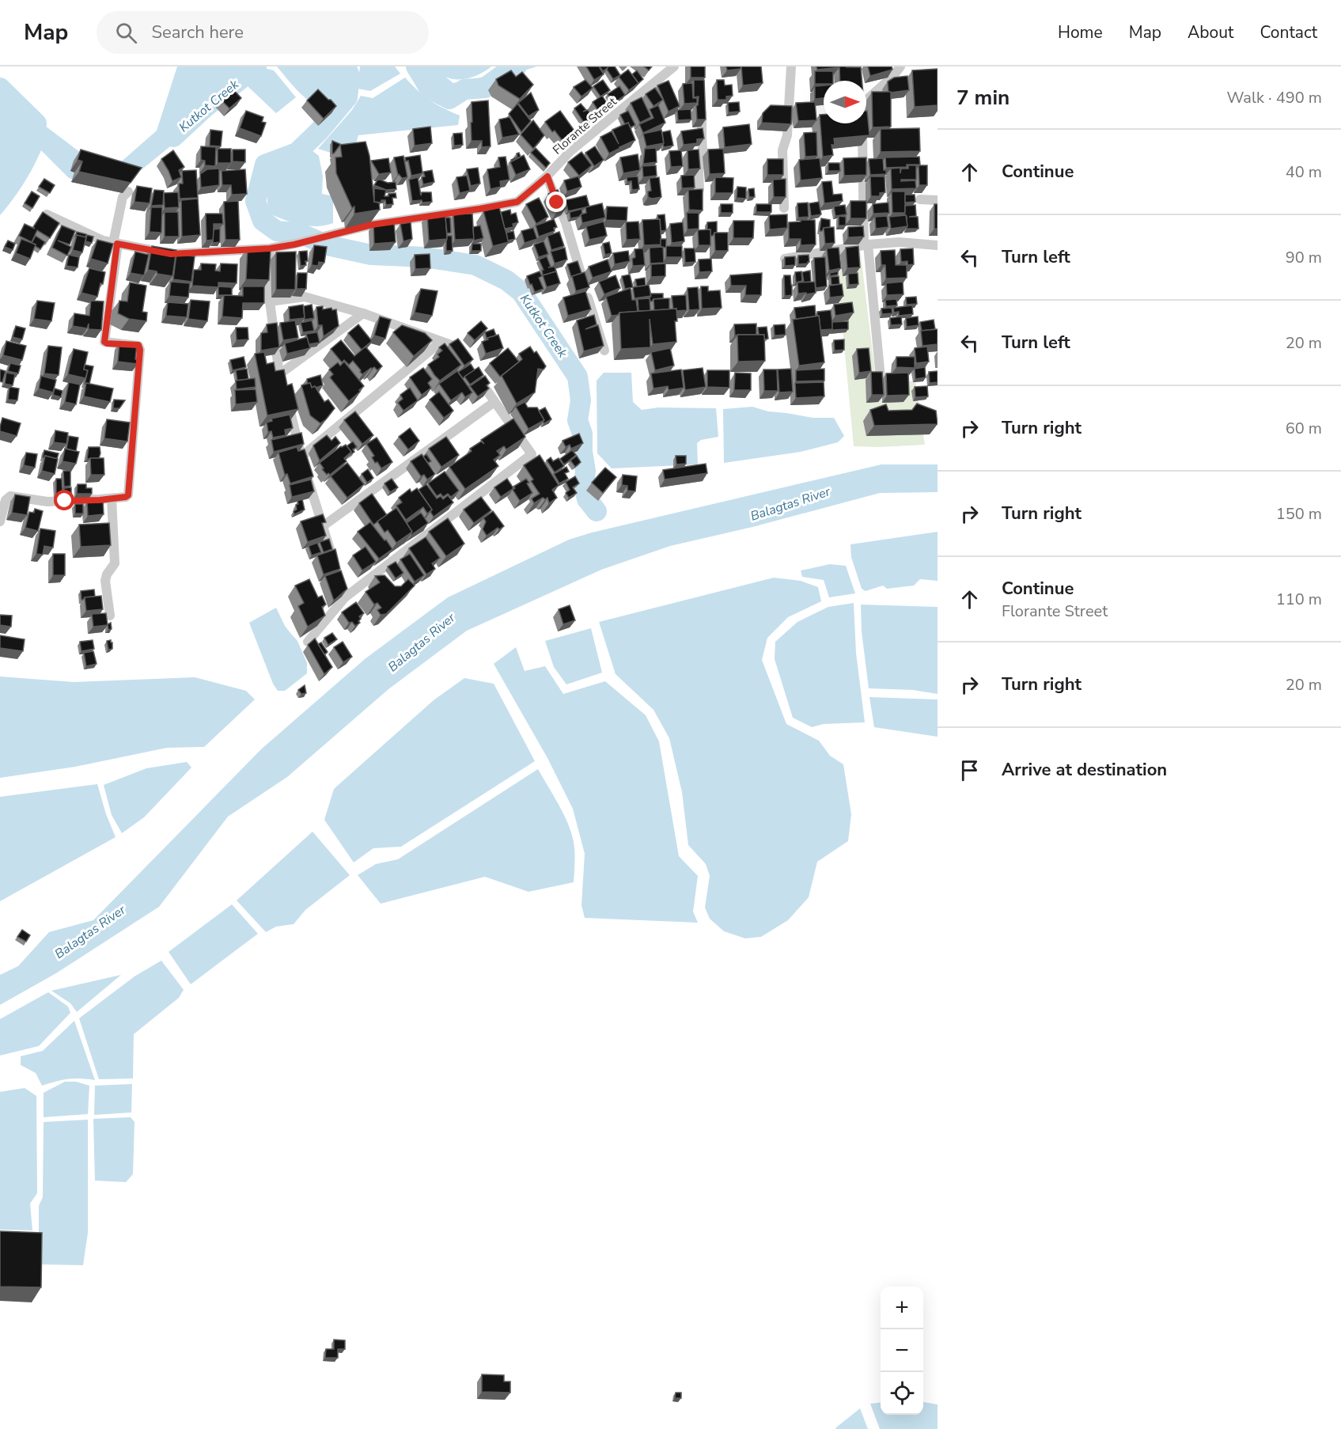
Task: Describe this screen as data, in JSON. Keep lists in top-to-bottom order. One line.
{"streets":{"street":["Florante Street"]},"water":["Kutkot Creek","Balagtas River"],"north":"right","page":{"header":"Map","search":"Search here","nav":["Home","Map","About","Contact"],"heading":["7 min","Walk · 490 m"],"list":[["Continue","40 m"],["Turn left","90 m"],["Turn left","20 m"],["Turn right","60 m"],["Turn right","150 m"],["Continue","Florante Street","110 m"],["Turn right","20 m"],"Arrive at destination"],"map_buttons":["+","−"]}}
